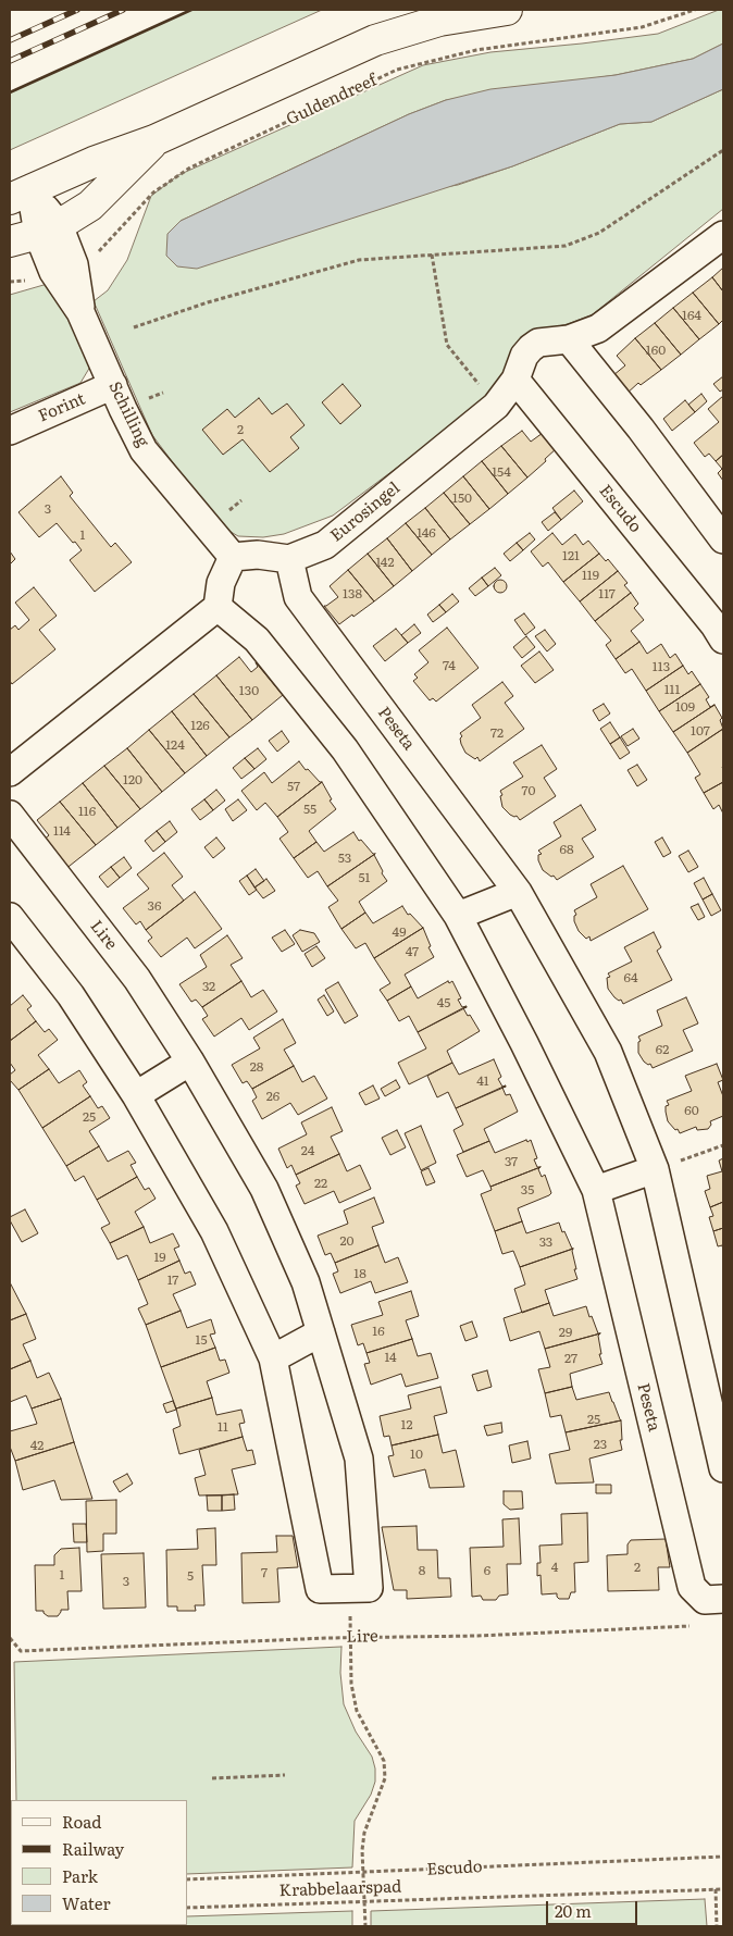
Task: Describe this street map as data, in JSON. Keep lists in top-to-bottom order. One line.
{"streets":{"street":["Forint","Schilling","Escudo","Eurosingel","Peseta","Lire"],"path":["Guldendreef","Krabbelaarspad"]},"crossings":[["Guldendreef","Schilling"],["Forint","Schilling"],["Schilling","Eurosingel"],["Escudo","Eurosingel"],["Eurosingel","Peseta"],["Peseta","Lire"]],"house_numbers":["164","160","2","154","150","3","146","1","121","142","119","138","117","74","113","111","130","109","126","107","72","124","120","57","70","55","116","114","68","53","51","36","49","47","64","32","45","62","28","41","26","60","25","24","37","22","35","20","33","19","18","17","16","29","15","14","27","25","12","11","23","42","10","4","2","8","6","7","1","5","3"],"legend":["Road","Railway","Park","Water"],"scale_bar":"20 m"}
